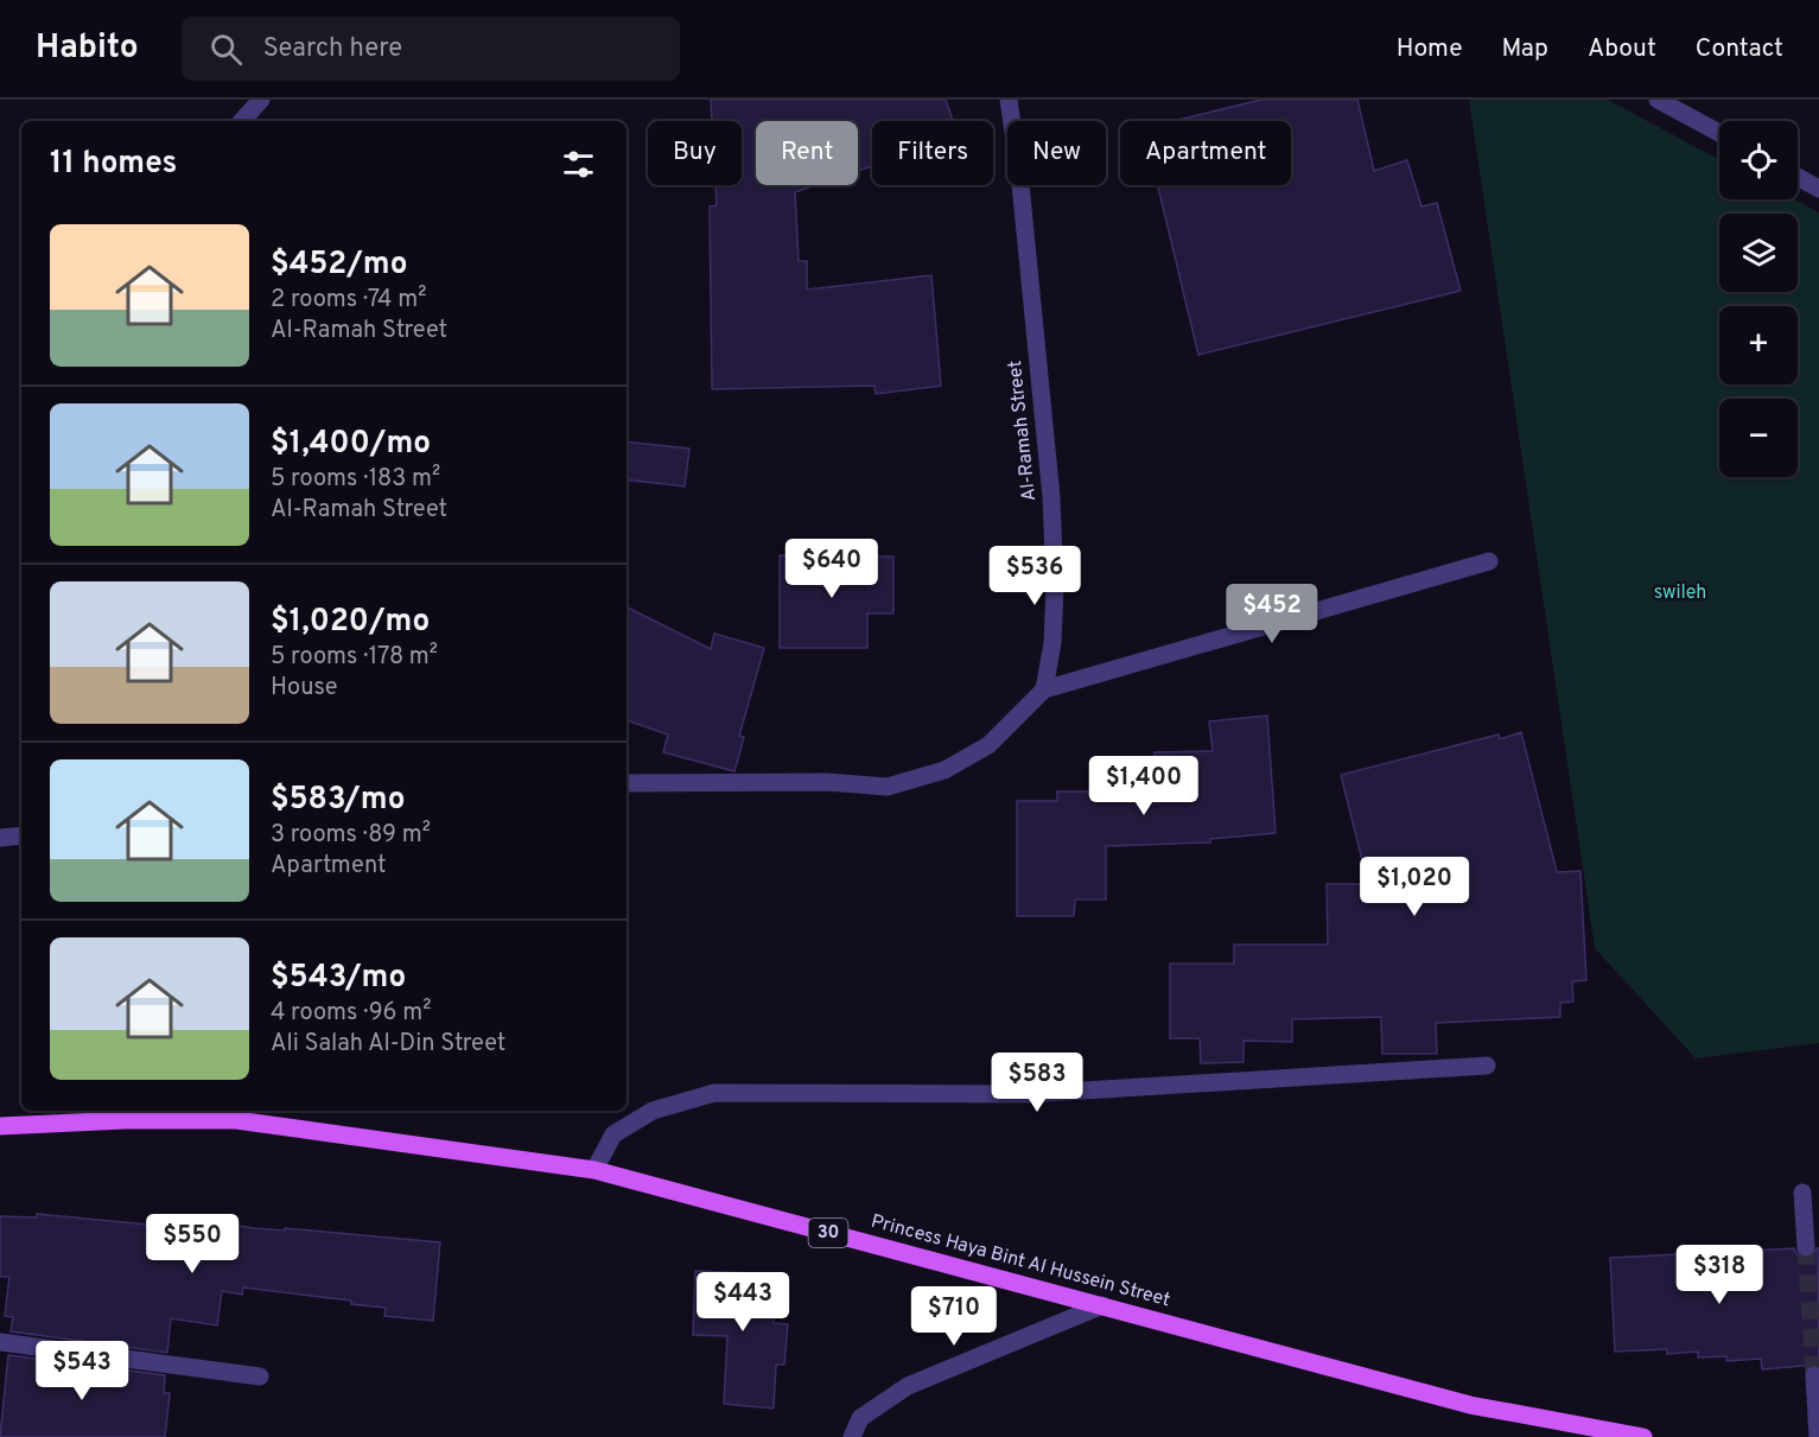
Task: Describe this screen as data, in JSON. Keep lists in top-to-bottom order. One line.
{"streets":{"main road":["30","Princess Haya Bint Al Hussein Street"],"street":["Al-Ramah Street"]},"parks":["swileh"],"page":{"header":"Habito","search":"Search here","nav":["Home","Map","About","Contact"],"map_buttons":["+","−"],"chip":["Buy","Rent","Filters","New","Apartment"],"heading":"11 homes","list":[{"name":"$452/mo","note":"2 rooms · 74 m² · Al-Ramah Street"},{"name":"$1,400/mo","note":"5 rooms · 183 m² · Al-Ramah Street"},{"name":"$1,020/mo","note":"5 rooms · 178 m² · House"},{"name":"$583/mo","note":"3 rooms · 89 m² · Apartment"},{"name":"$543/mo","note":"4 rooms · 96 m² · Ali Salah Al-Din Street"}],"price":["$640","$536","$452","$1,400","$1,020","$583","$550","$318","$443","$710","$543"]}}
